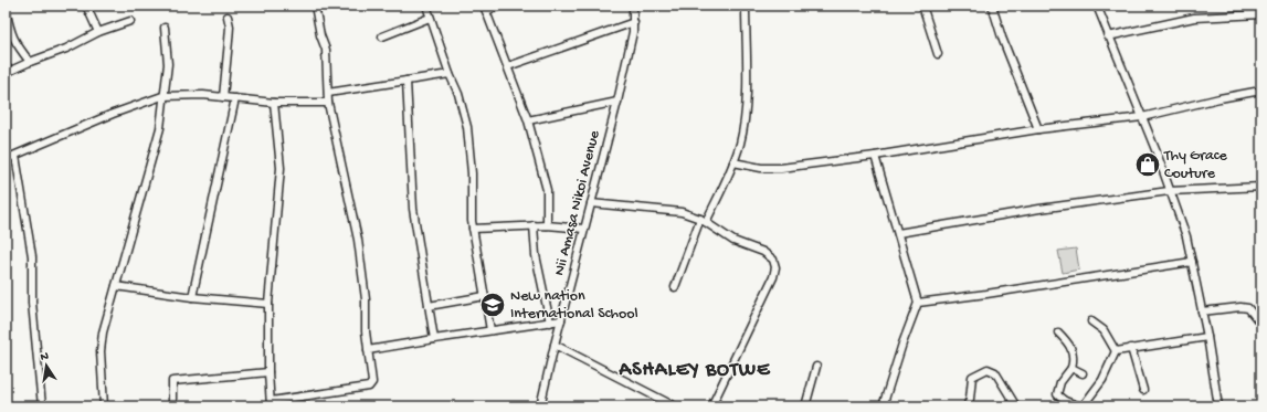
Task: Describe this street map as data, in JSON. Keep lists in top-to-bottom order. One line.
{"streets":{"street":["Nii Amasa Nikoi Avenue"]},"districts":["ASHALEY BOTWE"],"places":{"shop":["Thy Grace Couture"],"school or university":["New nation International School"]},"north":"top"}
